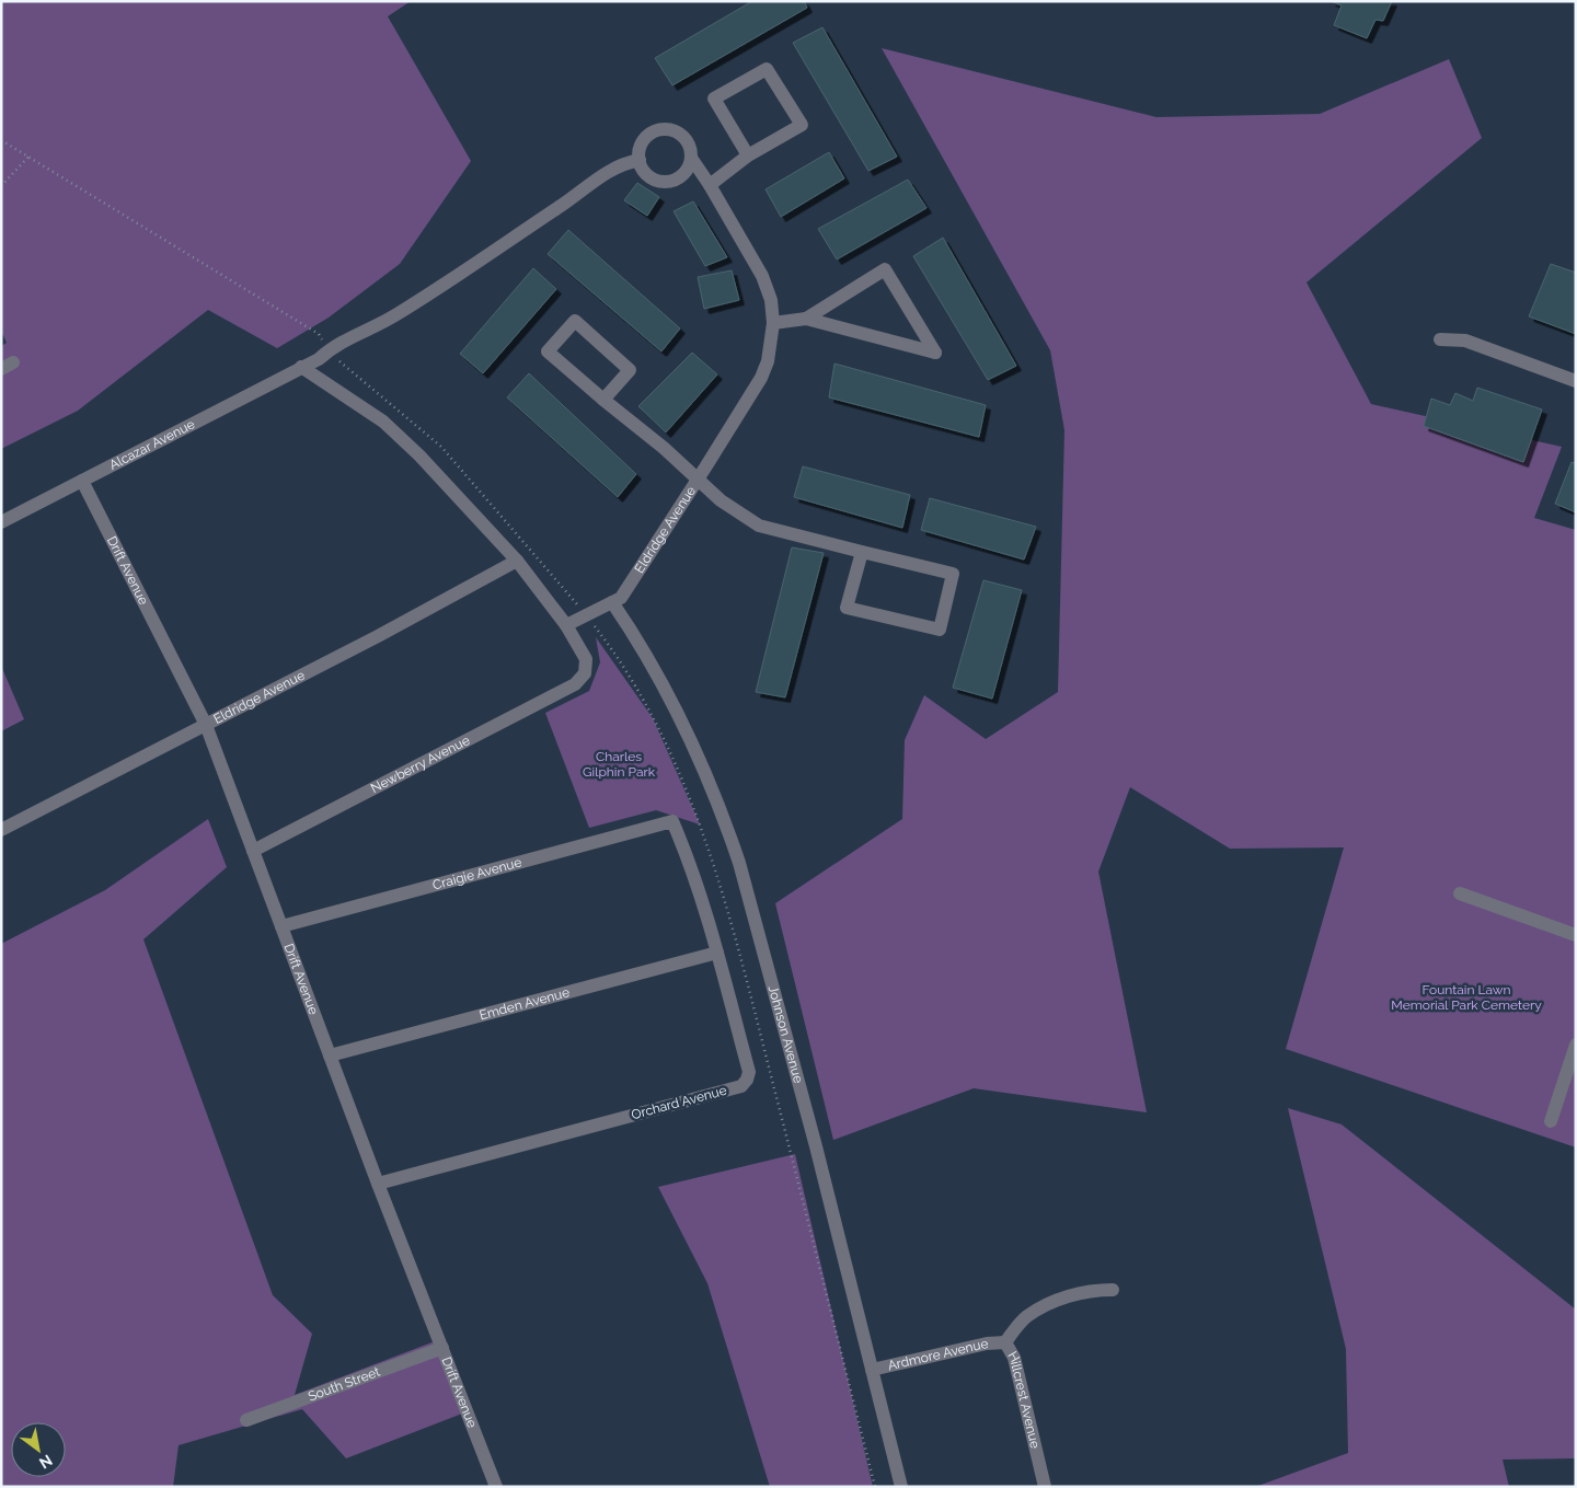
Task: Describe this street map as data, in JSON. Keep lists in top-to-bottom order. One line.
{"streets":{"street":["Alcazar Avenue","Eldridge Avenue","Drift Avenue","Newberry Avenue","Craigie Avenue","Emden Avenue","Johnson Avenue","Orchard Avenue","Ardmore Avenue","South Street","Hillcrest Avenue"]},"crossings":[["Alcazar Avenue","Eldridge Avenue"],["Alcazar Avenue","Drift Avenue"],["Eldridge Avenue","Drift Avenue"],["Eldridge Avenue","Newberry Avenue"],["Eldridge Avenue","Johnson Avenue"],["Drift Avenue","Newberry Avenue"],["Drift Avenue","Craigie Avenue"],["Drift Avenue","Emden Avenue"],["Drift Avenue","Orchard Avenue"],["Drift Avenue","South Street"],["Craigie Avenue","Orchard Avenue"],["Emden Avenue","Orchard Avenue"],["Johnson Avenue","Ardmore Avenue"],["Ardmore Avenue","Hillcrest Avenue"]],"parks":["Charles Gilphin Park","Fountain Lawn Memorial Park Cemetery"],"north":"bottom right"}
